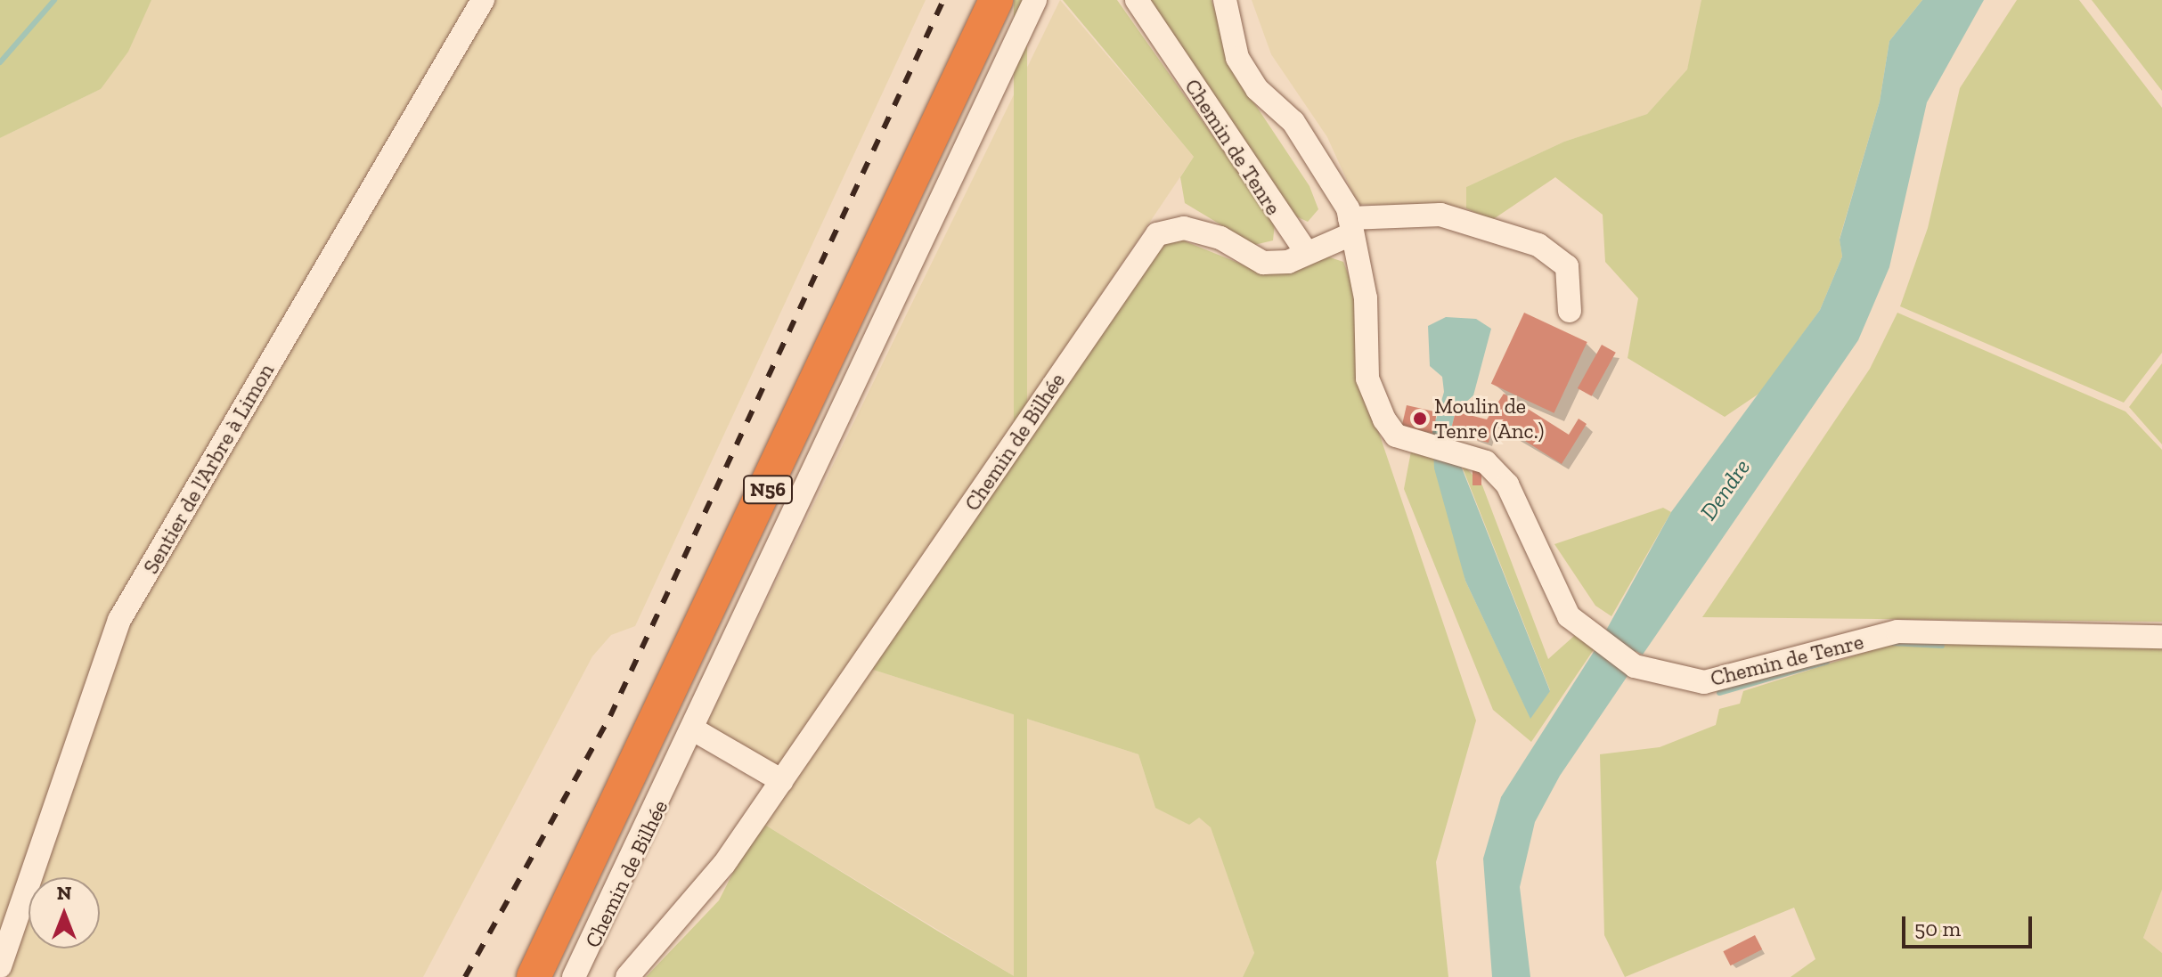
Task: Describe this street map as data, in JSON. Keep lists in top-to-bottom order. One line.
{"streets":{"highway":["N56"],"street":["Chemin de Tenre","Chemin de Bilhée","Sentier de l'Arbre à Limon"]},"crossings":[["Chemin de Tenre","Chemin de Bilhée"]],"water":["Dendre"],"places":["Moulin de Tenre (Anc.)"],"scale_bar":"50 m","north":"top"}
